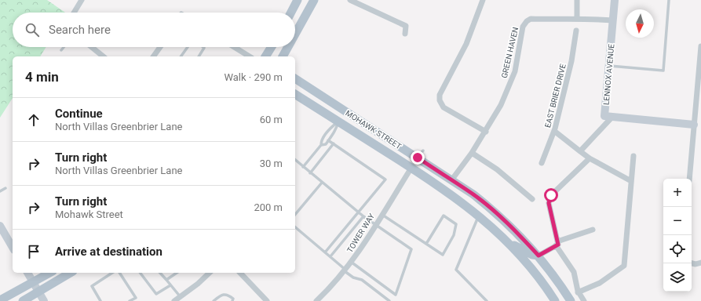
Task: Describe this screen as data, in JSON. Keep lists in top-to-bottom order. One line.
{"streets":{"main road":["MOHAWK STREET"],"street":["GREEN HAVEN","LENNOX AVENUE","EAST BRIER DRIVE","TOWER WAY"]},"crossings":[["GREEN HAVEN","LENNOX AVENUE"],["GREEN HAVEN","MOHAWK STREET"],["MOHAWK STREET","TOWER WAY"]],"north":"bottom","page":{"search":"Search here","heading":["4 min","Walk · 290 m"],"list":[["Continue","North Villas Greenbrier Lane","60 m"],["Turn right","North Villas Greenbrier Lane","30 m"],["Turn right","Mohawk Street","200 m"],"Arrive at destination"],"map_buttons":["+","−"]}}
